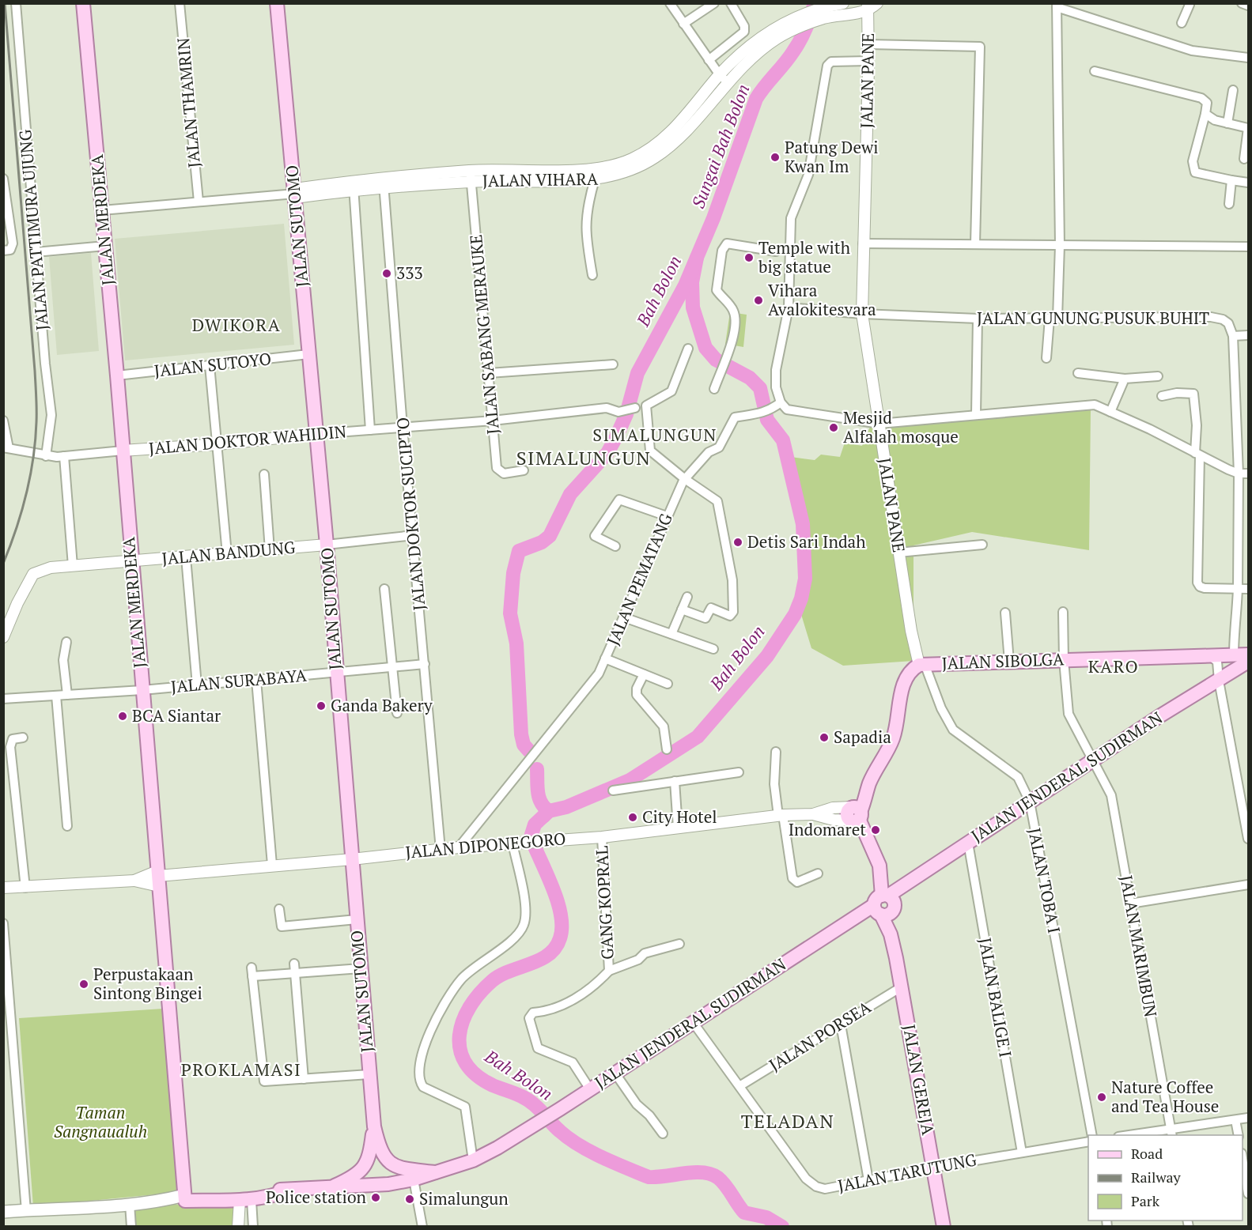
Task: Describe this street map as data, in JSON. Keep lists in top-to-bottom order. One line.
{"streets":{"main road":["JALAN MERDEKA","JALAN SUTOMO","JALAN SIBOLGA","JALAN JENDERAL SUDIRMAN","JALAN GEREJA"],"street":["JALAN PANE","JALAN THAMRIN","JALAN VIHARA","JALAN PATTIMURA UJUNG","JALAN GUNUNG PUSUK BUHIT","JALAN SABANG MERAUKE","JALAN SUTOYO","JALAN DOKTOR WAHIDIN","JALAN DOKTOR SUCIPTO","JALAN BANDUNG","JALAN PEMATANG","JALAN SURABAYA","JALAN DIPONEGORO","JALAN TOBA I","GANG KOPRAL","JALAN MARIMBUN","JALAN BALIGE I","JALAN PORSEA","JALAN TARUTUNG"]},"crossings":[["JALAN PANE","JALAN VIHARA"],["JALAN PANE","JALAN GUNUNG PUSUK BUHIT"],["JALAN PANE","JALAN SIBOLGA"],["JALAN PANE","JALAN TOBA I"],["JALAN VIHARA","JALAN SUTOMO"],["JALAN VIHARA","JALAN SABANG MERAUKE"],["JALAN VIHARA","JALAN DOKTOR SUCIPTO"],["JALAN MERDEKA","JALAN SUTOYO"],["JALAN MERDEKA","JALAN DOKTOR WAHIDIN"],["JALAN MERDEKA","JALAN BANDUNG"],["JALAN MERDEKA","JALAN SURABAYA"],["JALAN MERDEKA","JALAN DIPONEGORO"],["JALAN SUTOMO","JALAN SUTOYO"],["JALAN SUTOMO","JALAN DOKTOR WAHIDIN"],["JALAN SUTOMO","JALAN BANDUNG"],["JALAN SUTOMO","JALAN SURABAYA"],["JALAN SUTOMO","JALAN DIPONEGORO"],["JALAN PATTIMURA UJUNG","JALAN DOKTOR WAHIDIN"],["JALAN GUNUNG PUSUK BUHIT","JALAN SIBOLGA"],["JALAN SABANG MERAUKE","JALAN DOKTOR WAHIDIN"],["JALAN DOKTOR WAHIDIN","JALAN DOKTOR SUCIPTO"],["JALAN DOKTOR SUCIPTO","JALAN SURABAYA"],["JALAN DOKTOR SUCIPTO","JALAN DIPONEGORO"],["JALAN PEMATANG","JALAN DIPONEGORO"],["JALAN SIBOLGA","JALAN DIPONEGORO"],["JALAN SIBOLGA","JALAN TOBA I"],["JALAN SIBOLGA","JALAN MARIMBUN"],["JALAN JENDERAL SUDIRMAN","JALAN TOBA I"],["JALAN JENDERAL SUDIRMAN","GANG KOPRAL"],["JALAN JENDERAL SUDIRMAN","JALAN MARIMBUN"],["JALAN JENDERAL SUDIRMAN","JALAN BALIGE I"],["JALAN JENDERAL SUDIRMAN","JALAN GEREJA"],["JALAN JENDERAL SUDIRMAN","JALAN TARUTUNG"],["JALAN DIPONEGORO","GANG KOPRAL"],["JALAN BALIGE I","JALAN TARUTUNG"],["JALAN PORSEA","JALAN GEREJA"],["JALAN PORSEA","JALAN TARUTUNG"],["JALAN GEREJA","JALAN TARUTUNG"]],"districts":["DWIKORA","SIMALUNGUN","SIMALUNGUN","KARO","PROKLAMASI","TELADAN"],"water":["Sungai Bah Bolon","Bah Bolon"],"parks":["Taman Sangnaualuh"],"places":["Patung Dewi Kwan Im","Temple with big statue","333","Vihara Avalokitesvara","Mesjid Alfalah mosque","Detis Sari Indah","Ganda Bakery","BCA Siantar","Sapadia","City Hotel","Indomaret","Perpustakaan Sintong Bingei","Nature Coffee and Tea House","Police station","Simalungun"],"legend":["Road","Railway","Park"]}
